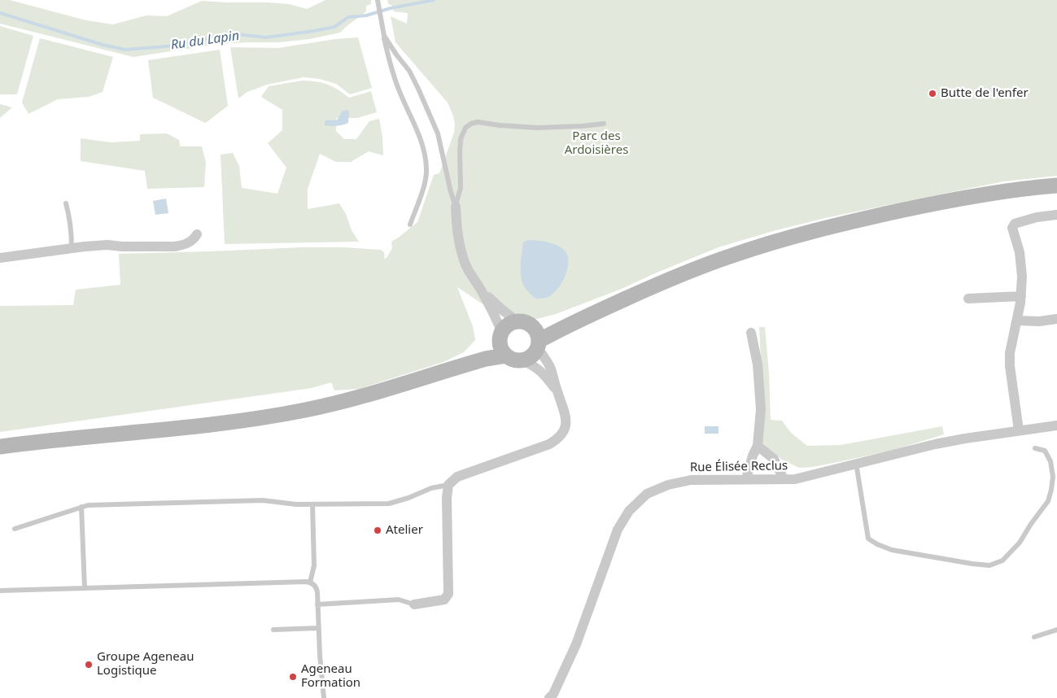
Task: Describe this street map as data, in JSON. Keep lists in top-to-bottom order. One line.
{"streets":{"street":["Rue Élisée Reclus"]},"water":["Ru du Lapin"],"parks":["Parc des Ardoisières"],"places":["Butte de l'enfer","Atelier","Groupe Ageneau Logistique","Ageneau Formation"]}
